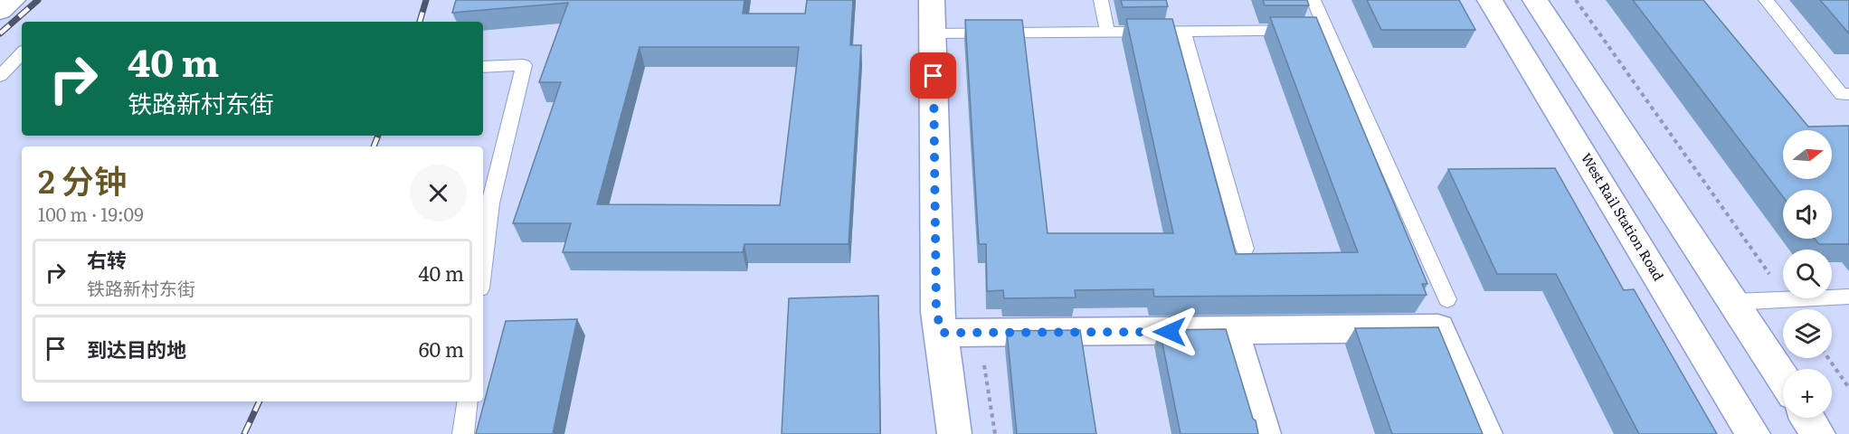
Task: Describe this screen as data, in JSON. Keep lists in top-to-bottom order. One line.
{"streets":{"street":["West Rail Station Road"]},"north":"right","page":{"turn":["40 m","铁路新村东街"],"map_buttons":"+","heading":["2 分钟","100 m · 19:09"],"list":[{"name":"右转","note":"铁路新村东街","value":"40 m"},{"name":"到达目的地","value":"60 m"}]}}
